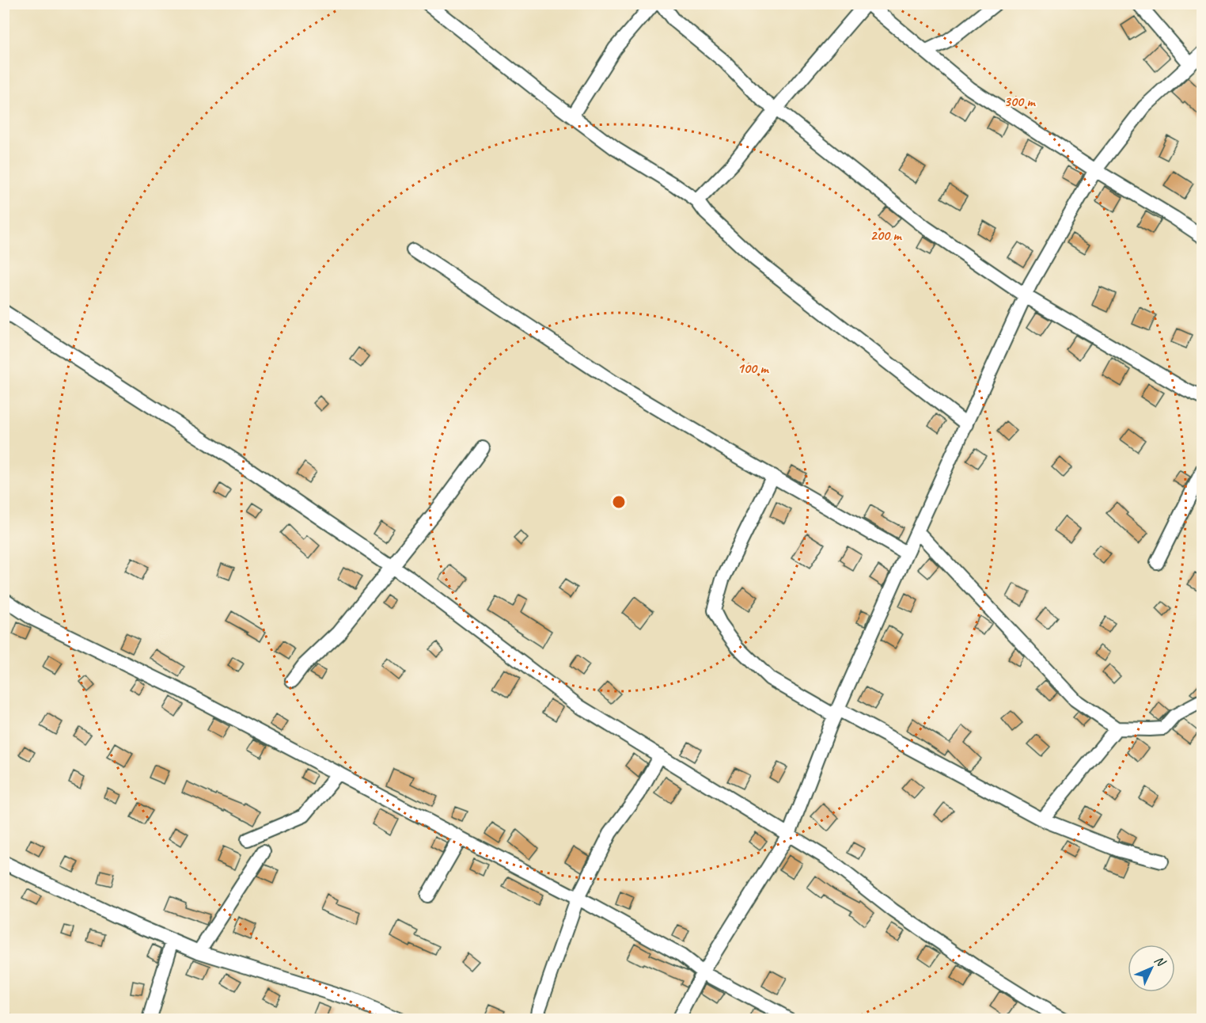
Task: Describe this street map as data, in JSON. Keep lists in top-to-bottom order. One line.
{"north":"top right","rings":["300 m","200 m","100 m"]}
